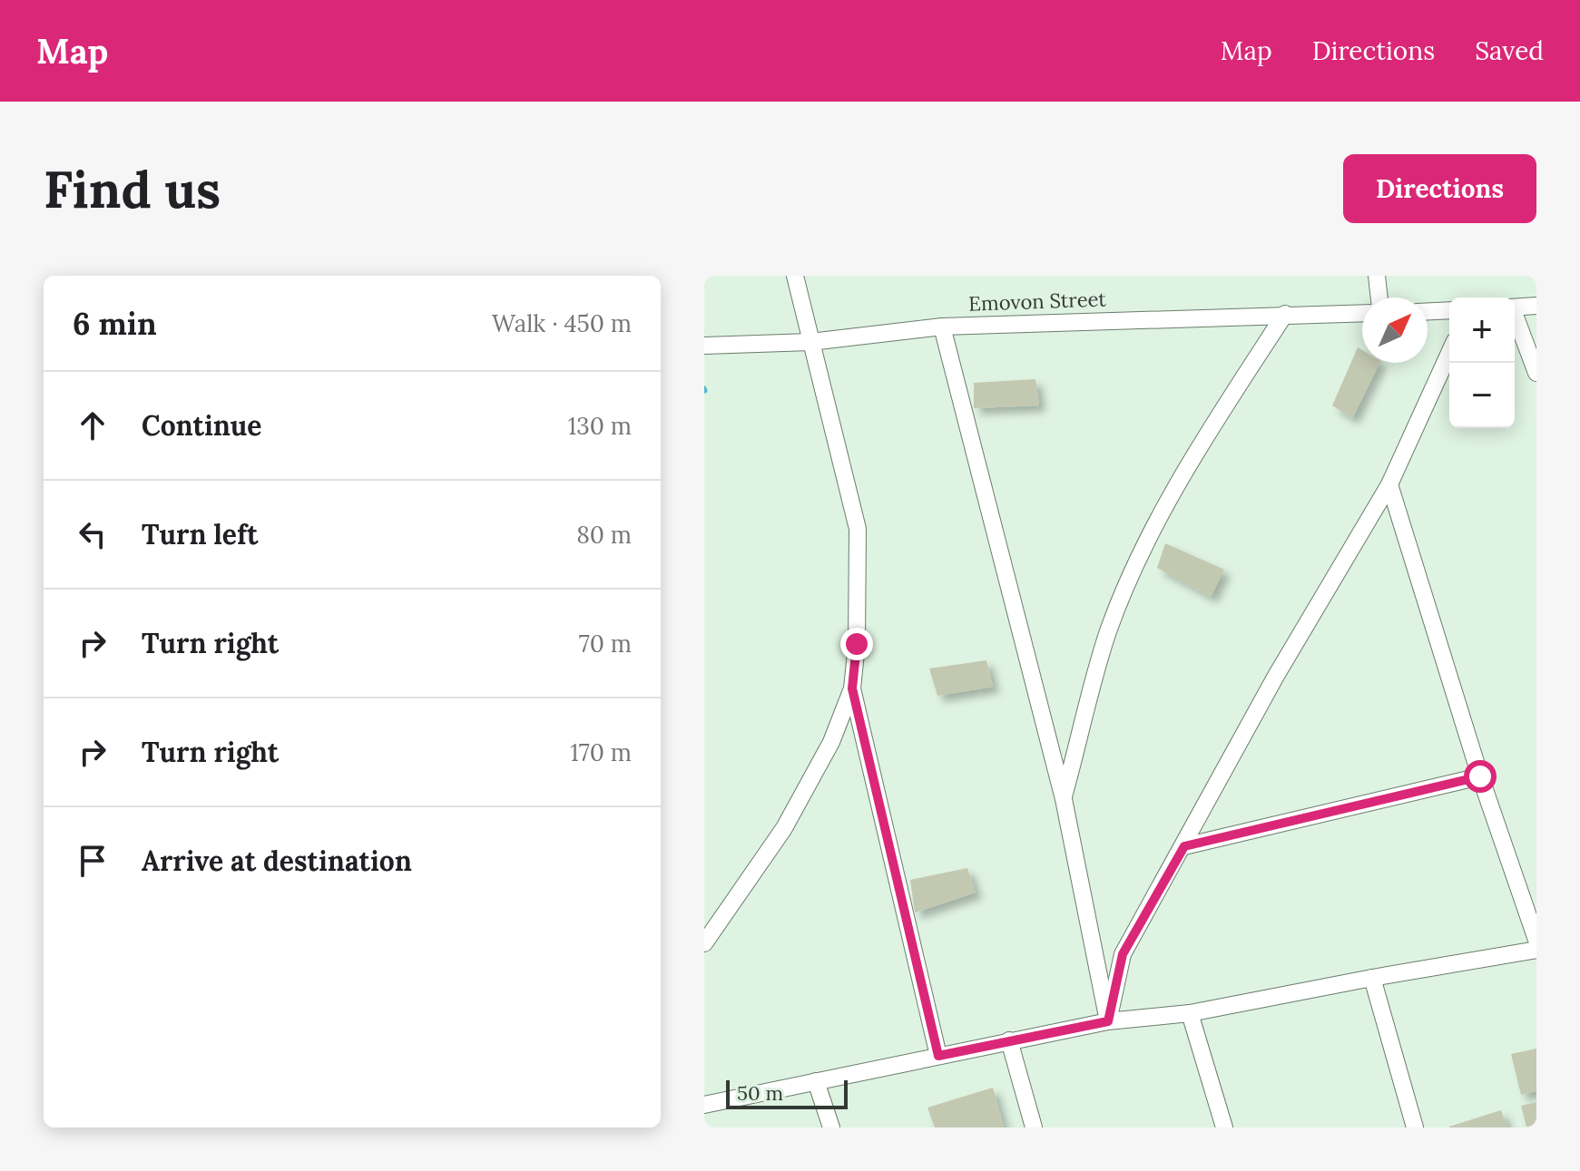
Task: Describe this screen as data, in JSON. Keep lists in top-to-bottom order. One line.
{"streets":{"street":["Emovon Street"]},"scale_bar":"50 m","north":"top right","page":{"header":"Map","nav":["Map","Directions","Saved"],"buttons":"Directions","title":"Find us","heading":["6 min","Walk · 450 m"],"map_buttons":["+","−"],"list":[["Continue","130 m"],["Turn left","80 m"],["Turn right","70 m"],["Turn right","170 m"],"Arrive at destination"],"scale":"50 m"}}
